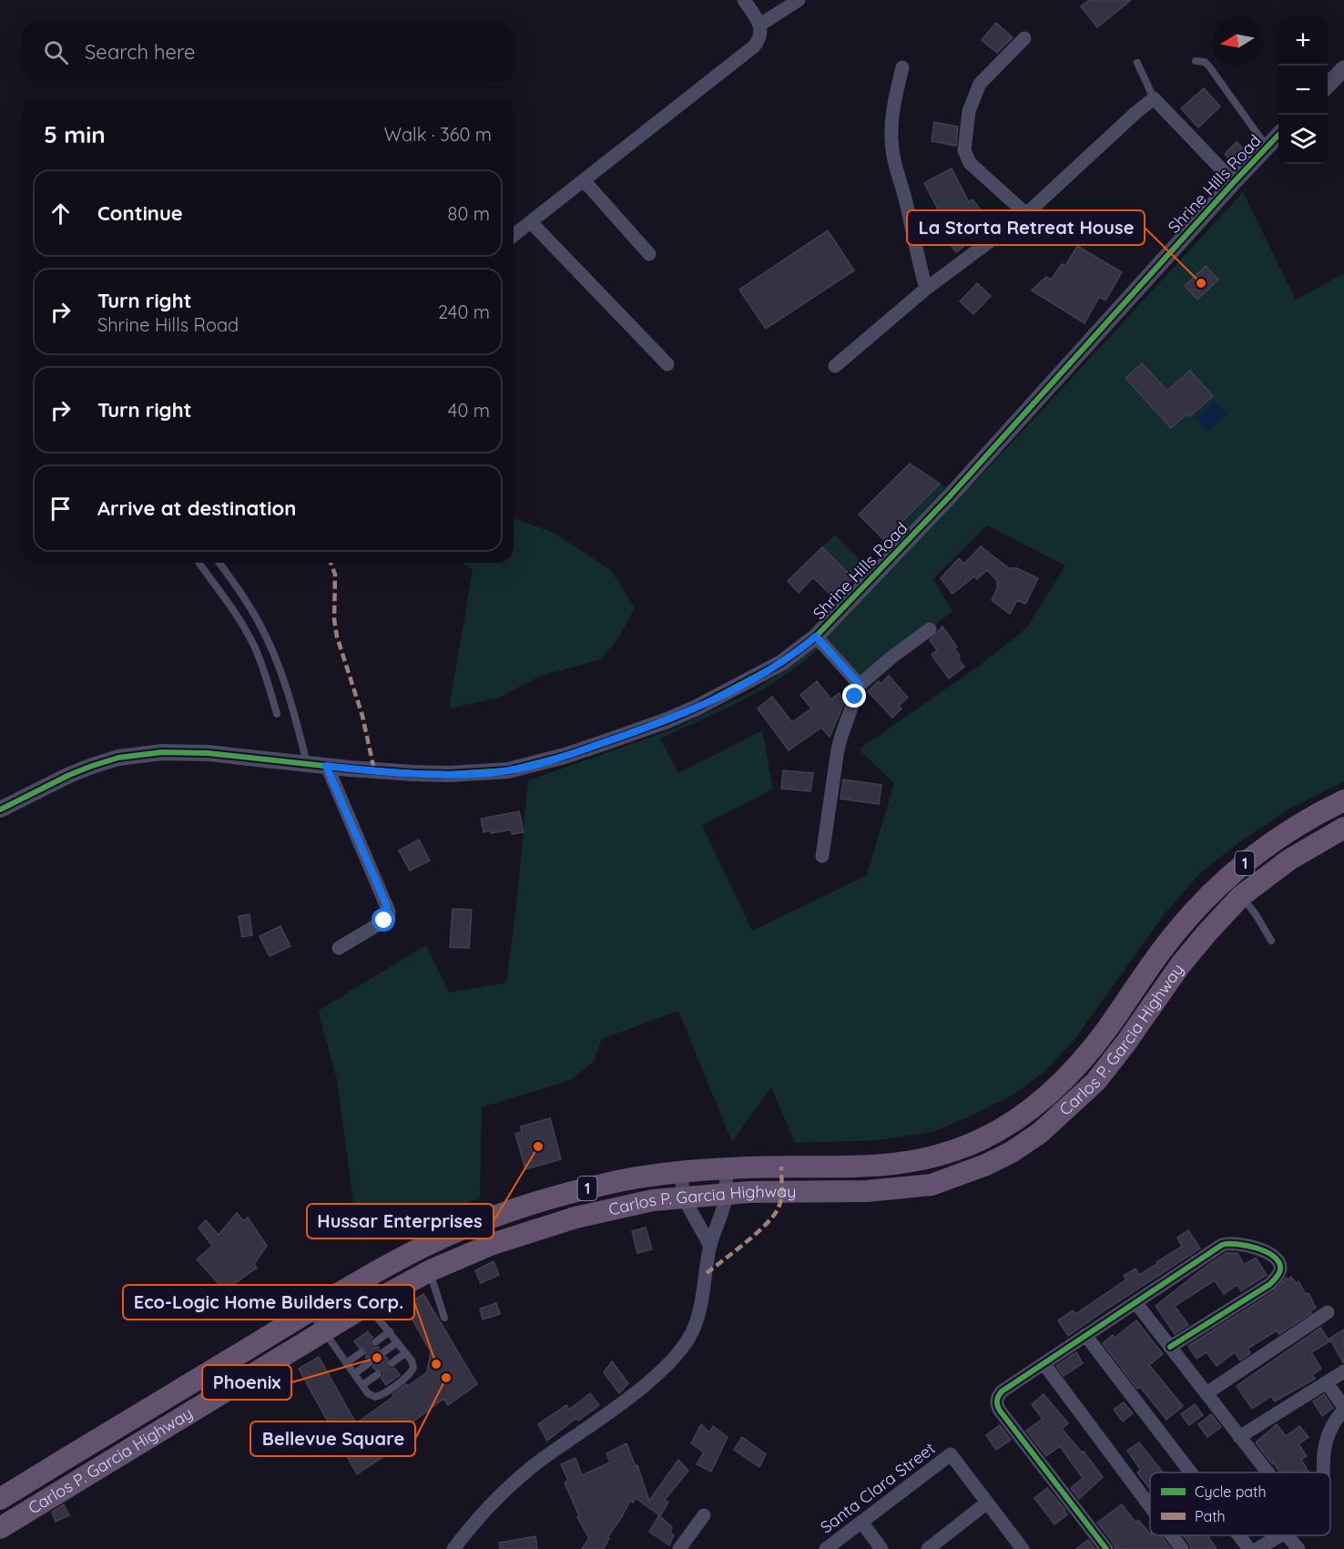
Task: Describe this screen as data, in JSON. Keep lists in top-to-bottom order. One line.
{"streets":{"highway":["1","Carlos P. Garcia Highway"],"street":["Shrine Hills Road","Santa Clara Street"]},"places":["La Storta Retreat House","Hussar Enterprises","Phoenix","Eco-Logic Home Builders Corp.","Bellevue Square"],"legend":["Cycle path","Path"],"north":"left","page":{"map_buttons":["+","−"],"search":"Search here","heading":["5 min","Walk · 360 m"],"list":[["Continue","80 m"],["Turn right","Shrine Hills Road","240 m"],["Turn right","40 m"],"Arrive at destination"]}}
